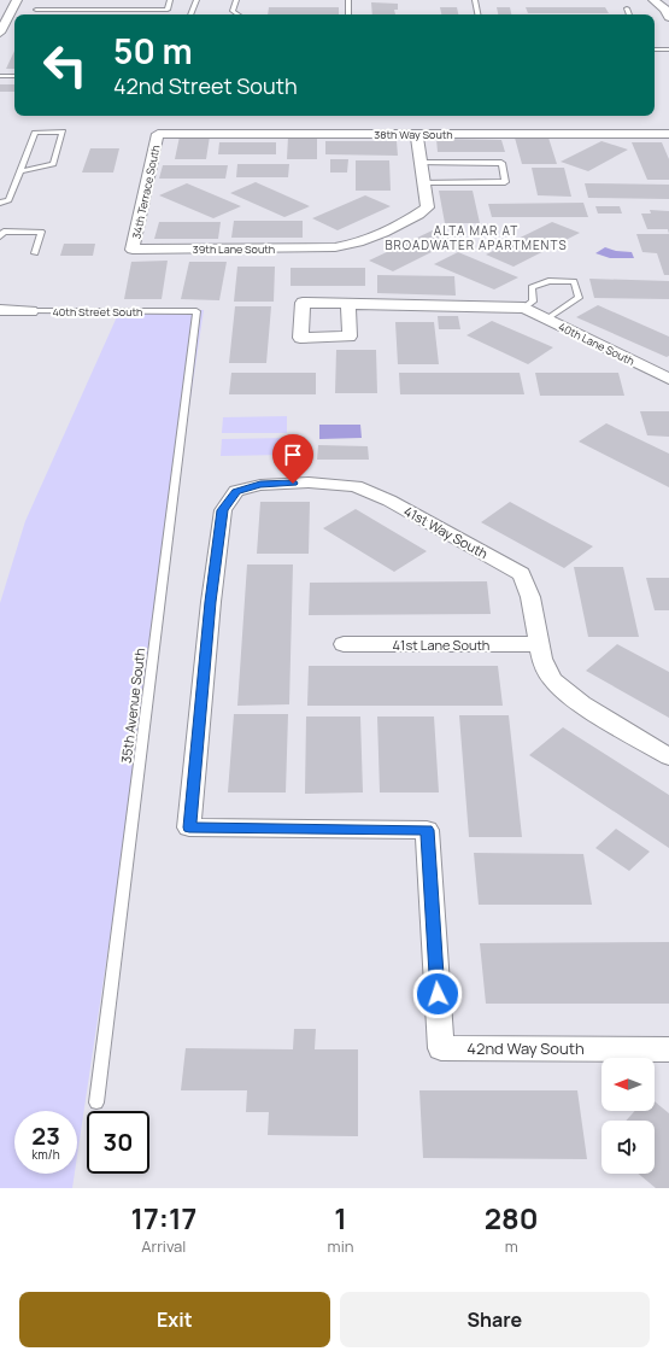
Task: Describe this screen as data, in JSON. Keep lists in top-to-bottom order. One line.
{"streets":{"street":["38th Way South","34th Terrace South","39th Lane South","40th Street South","40th Lane South","41st Way South","41st Lane South","42nd Way South"],"lane":["35th Avenue South"]},"crossings":[["38th Way South","34th Terrace South"],["34th Terrace South","39th Lane South"],["40th Street South","35th Avenue South"],["41st Way South","41st Lane South"],["41st Way South","42nd Way South"]],"districts":["ALTA MAR AT BROADWATER APARTMENTS"],"north":"left","page":{"turn":["50 m","42nd Street South"],"speed":"23 km/h","limit":"30","eta":["17:17","Arrival","1","min","280","m"],"buttons":["Exit","Share"]}}
